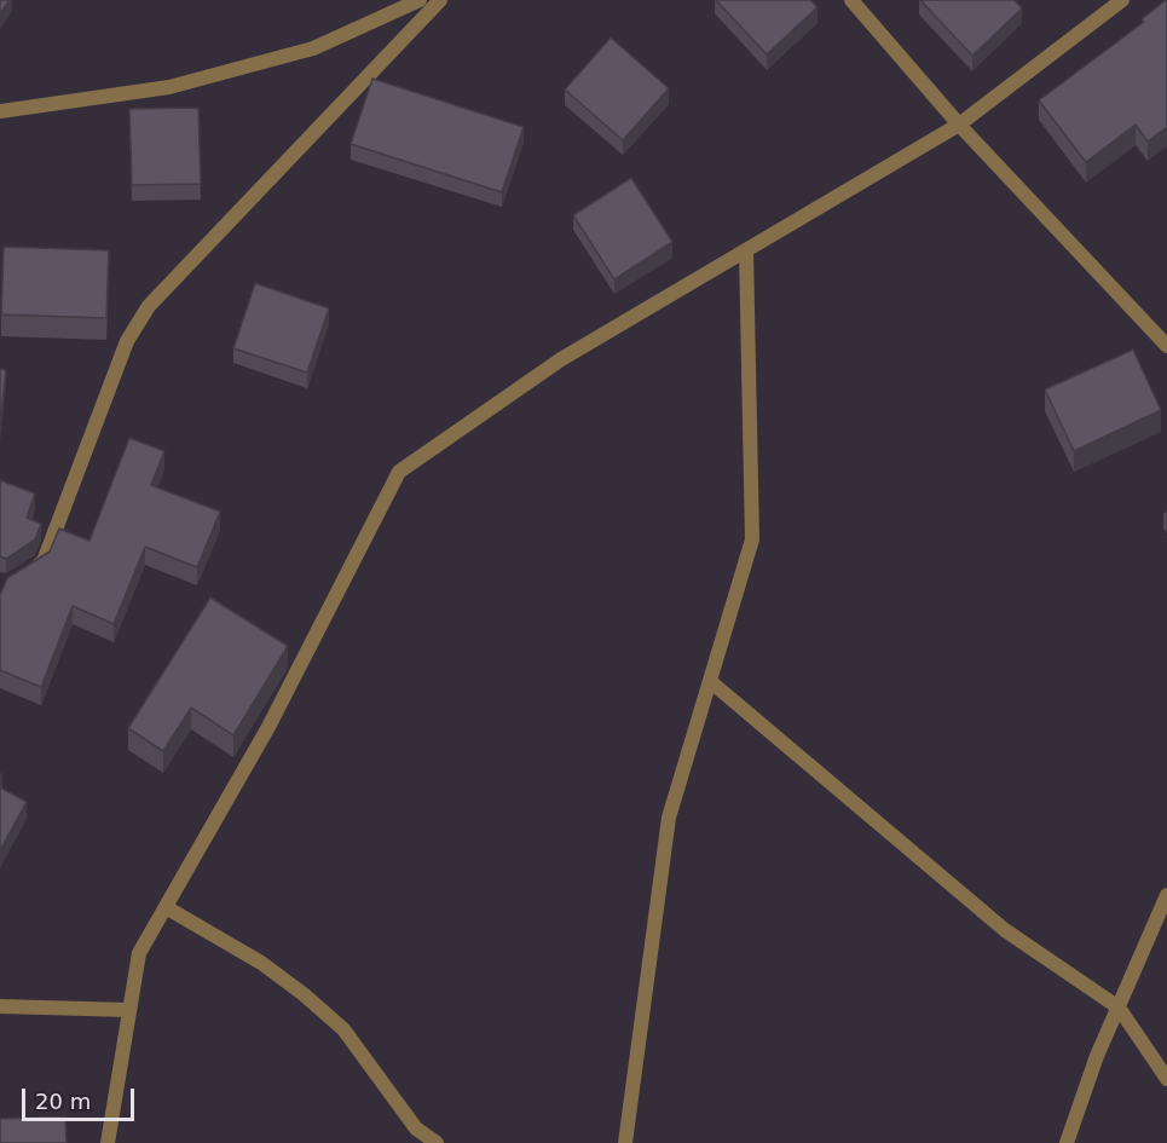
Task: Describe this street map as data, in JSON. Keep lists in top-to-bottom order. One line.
{"scale_bar":"20 m"}
